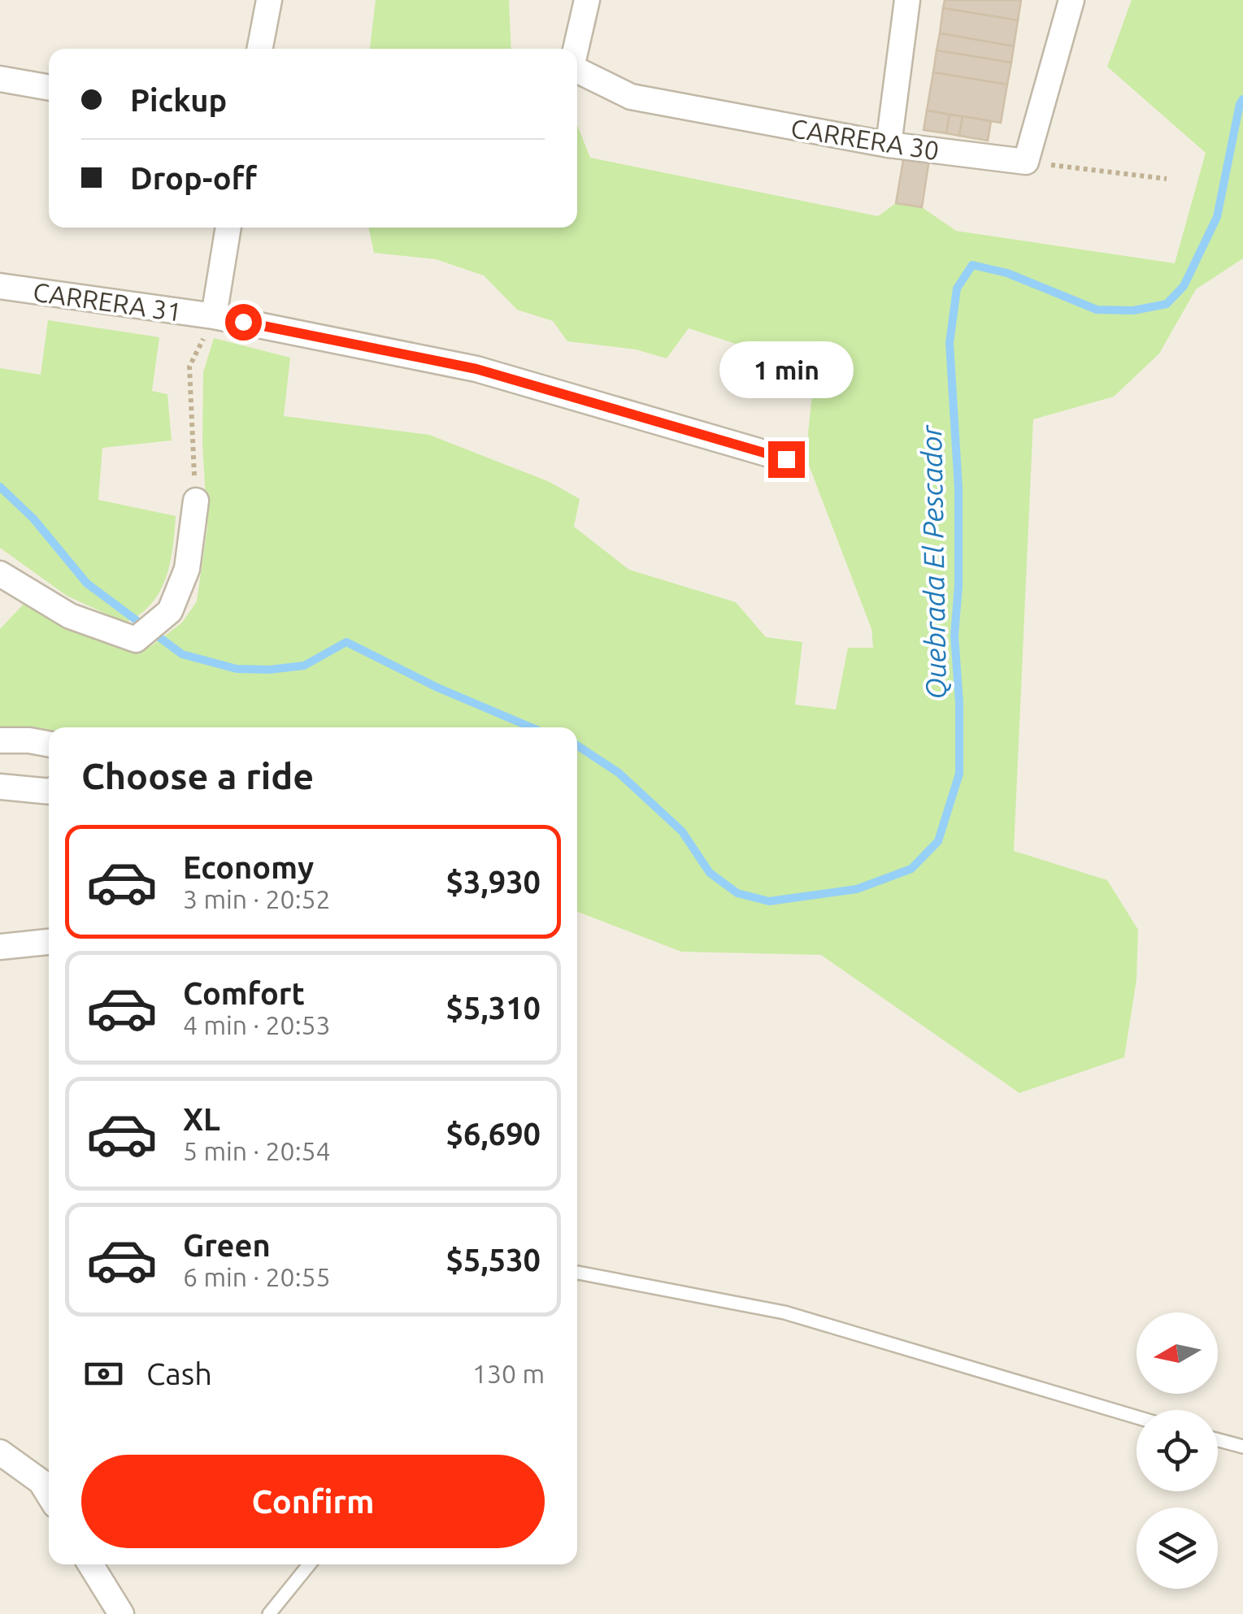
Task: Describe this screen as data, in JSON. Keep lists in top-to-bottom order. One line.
{"streets":{"street":["CARRERA 30","CARRERA 31"]},"water":["Quebrada El Pescador"],"north":"left","page":{"banner":["Pickup","Drop-off"],"bubble":"1 min","heading":"Choose a ride","list":[{"name":"Economy","note":"3 min · 20:52","value":"$3,930"},{"name":"Comfort","note":"4 min · 20:53","value":"$5,310"},{"name":"XL","note":"5 min · 20:54","value":"$6,690"},{"name":"Green","note":"6 min · 20:55","value":"$5,530"}],"pay":["Cash","130 m"],"buttons":"Confirm"}}
